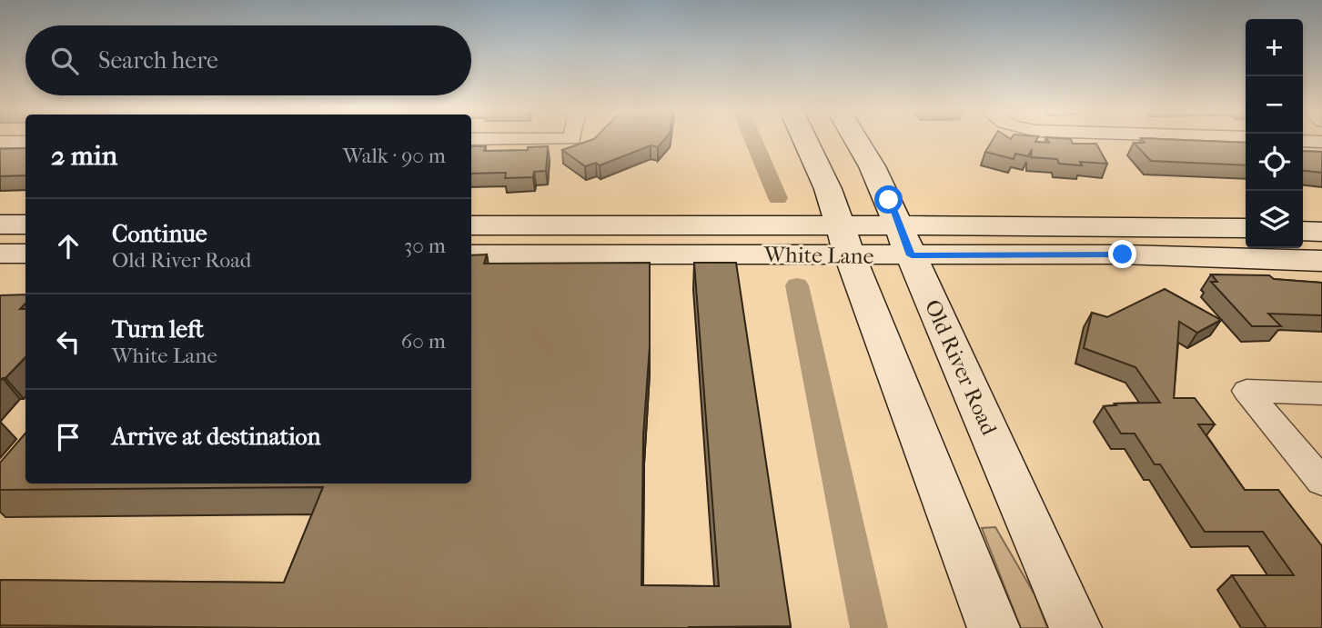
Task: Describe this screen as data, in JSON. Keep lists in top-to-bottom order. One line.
{"streets":{"main road":["White Lane","Old River Road"]},"crossings":[["White Lane","Old River Road"]],"page":{"map_buttons":["+","−"],"search":"Search here","heading":["2 min","Walk · 90 m"],"list":[["Continue","Old River Road","30 m"],["Turn left","White Lane","60 m"],"Arrive at destination"]}}
